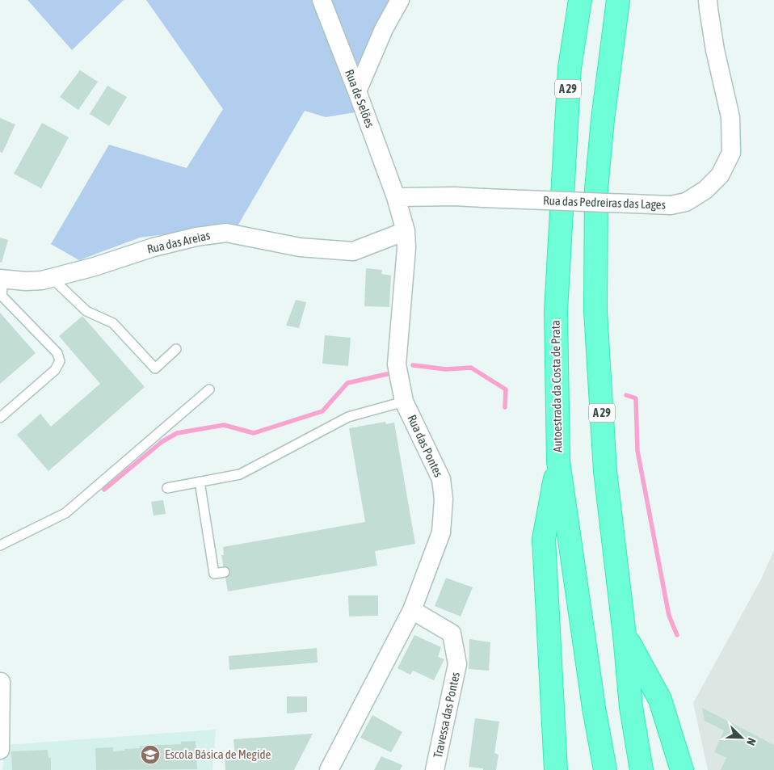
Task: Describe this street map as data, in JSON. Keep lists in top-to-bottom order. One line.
{"streets":{"highway":["A 29","Autoestrada da Costa de Prata"],"street":["Rua de Selões","Rua das Pedreiras das Lages","Rua das Areias","Rua das Pontes","Travessa das Pontes"]},"crossings":[["Rua de Selões","Rua das Pedreiras das Lages"],["Rua de Selões","Rua das Pontes"],["Rua das Pedreiras das Lages","Rua das Pontes"],["Rua das Areias","Rua das Pontes"],["Rua das Pontes","Travessa das Pontes"]],"places":{"school or university":["Escola Básica de Megide"]},"north":"bottom right"}
